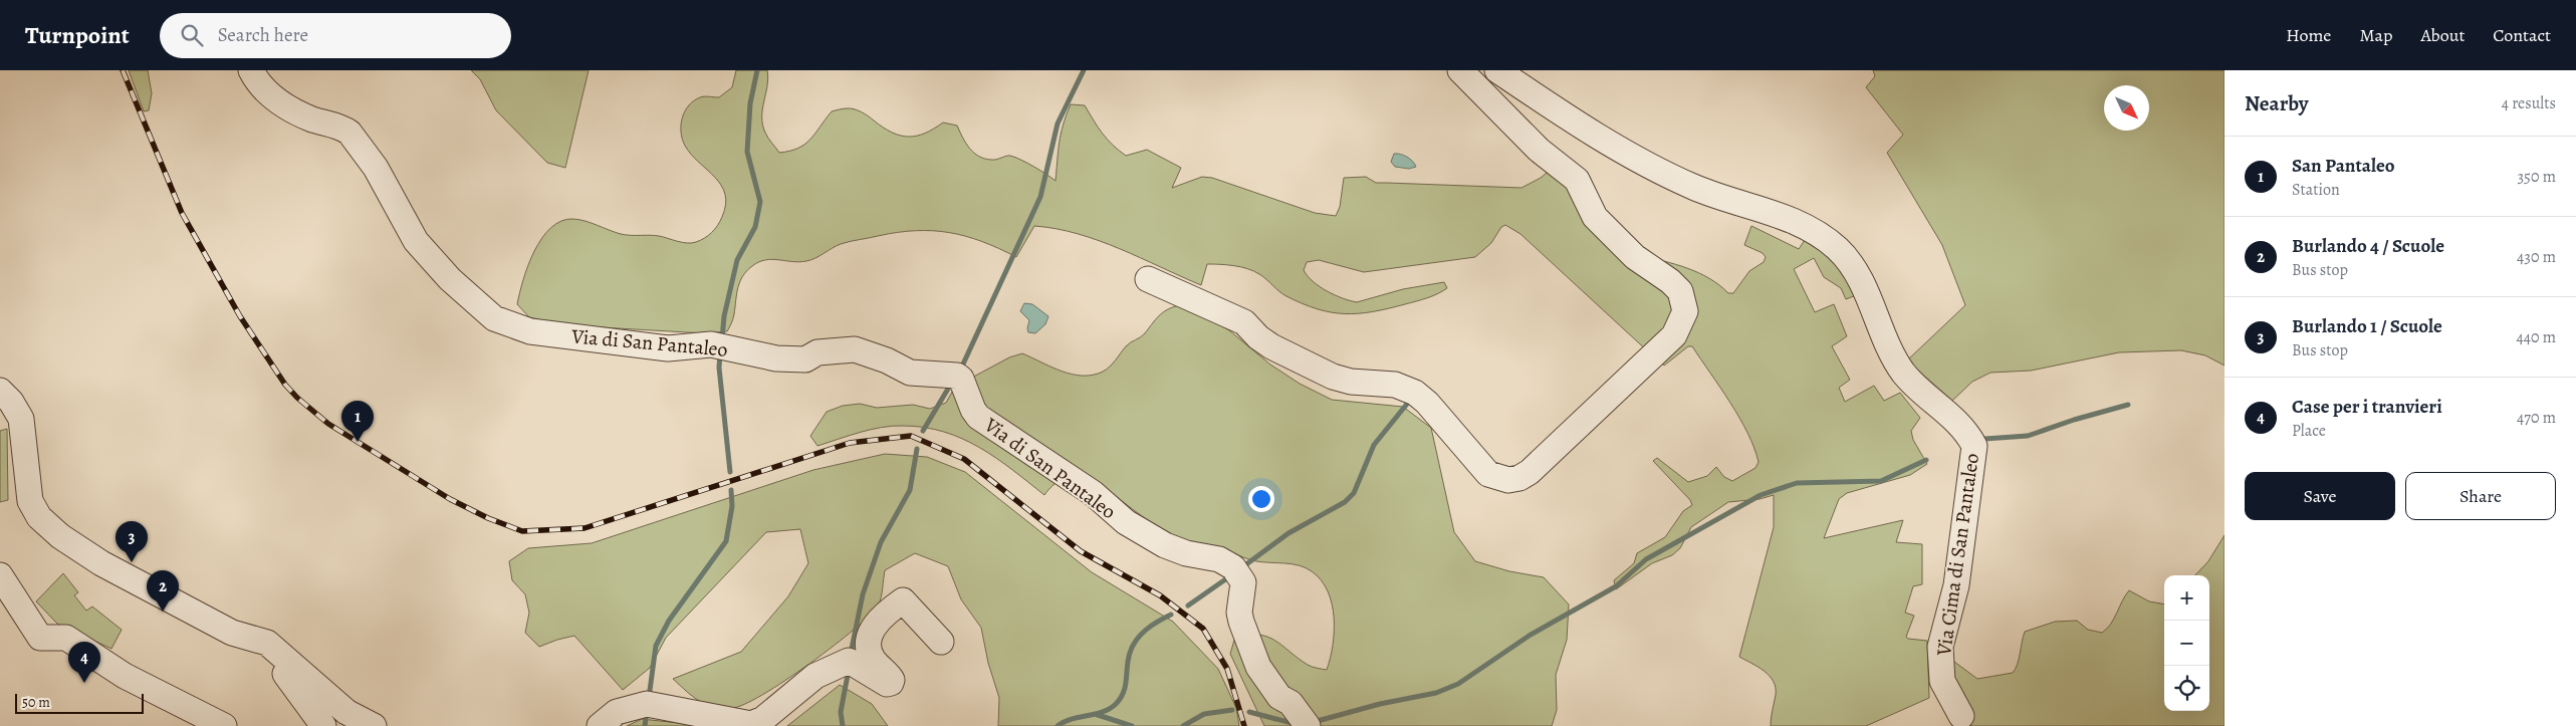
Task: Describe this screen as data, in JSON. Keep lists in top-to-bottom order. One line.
{"streets":{"street":["Via di San Pantaleo","Via Cima di San Pantaleo"]},"scale_bar":"50 m","north":"bottom right","page":{"header":"Turnpoint","search":"Search here","nav":["Home","Map","About","Contact"],"heading":["Nearby","4 results"],"list":[{"mark":"1","name":"San Pantaleo","note":"Station","value":"350 m"},{"mark":"2","name":"Burlando 4 / Scuole","note":"Bus stop","value":"430 m"},{"mark":"3","name":"Burlando 1 / Scuole","note":"Bus stop","value":"440 m"},{"mark":"4","name":"Case per i tranvieri","note":"Place","value":"470 m"}],"pins":["1","3","2","4"],"buttons":["Save","Share"],"map_buttons":["+","−"],"scale":"50 m"}}
